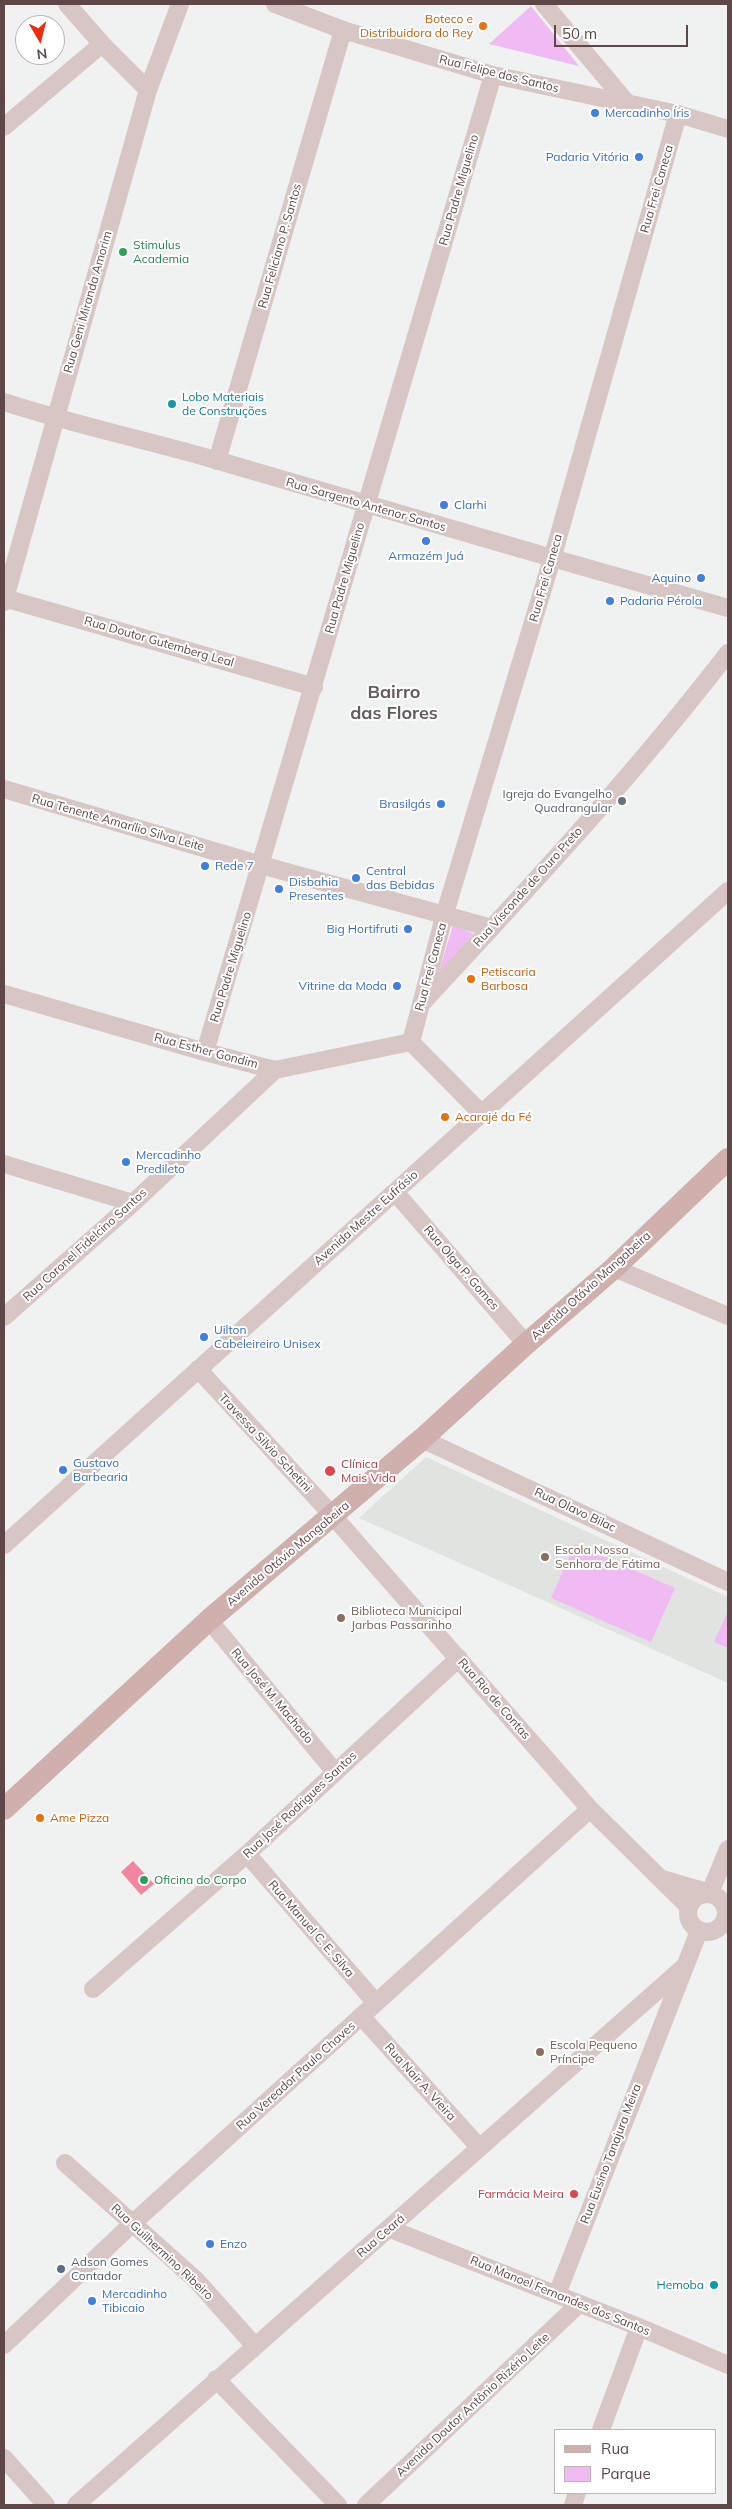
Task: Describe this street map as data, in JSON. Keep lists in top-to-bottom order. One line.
{"streets":{"main road":["Avenida Otávio Mangabeira"],"street":["Rua Felipe dos Santos","Rua Frei Caneca","Rua Padre Miguelino","Rua Feliciano P. Santos","Rua Geni Miranda Amorim","Rua Sargento Antenor Santos","Rua Doutor Gutemberg Leal","Rua Tenente Amarílio Silva Leite","Rua Visconde de Ouro Preto","Rua Esther Gondim","Avenida Mestre Eufrásio","Rua Coronel Fidelcino Santos","Rua Olga P. Gomes","Travessa Silvio Schetini","Rua Olavo Bilac","Rua José M. Machado","Rua Rio de Contas","Rua José Rodrigues Santos","Rua Manuel C. E. Silva","Rua Vereador Paulo Chaves","Rua Nair A. Vieira","Rua Eusino Tanajura Meira","Rua Ceará","Rua Guilhermino Ribeiro","Rua Manoel Fernandes dos Santos","Avenida Doutor Antônio Rizério Leite"]},"crossings":[["Rua Felipe dos Santos","Rua Frei Caneca"],["Rua Felipe dos Santos","Rua Padre Miguelino"],["Rua Felipe dos Santos","Rua Feliciano P. Santos"],["Rua Frei Caneca","Rua Sargento Antenor Santos"],["Rua Frei Caneca","Rua Tenente Amarílio Silva Leite"],["Rua Frei Caneca","Rua Visconde de Ouro Preto"],["Rua Frei Caneca","Rua Esther Gondim"],["Rua Padre Miguelino","Rua Sargento Antenor Santos"],["Rua Padre Miguelino","Rua Doutor Gutemberg Leal"],["Rua Padre Miguelino","Rua Tenente Amarílio Silva Leite"],["Rua Padre Miguelino","Rua Esther Gondim"],["Rua Feliciano P. Santos","Rua Sargento Antenor Santos"],["Rua Geni Miranda Amorim","Rua Sargento Antenor Santos"],["Rua Geni Miranda Amorim","Rua Doutor Gutemberg Leal"],["Rua Tenente Amarílio Silva Leite","Rua Visconde de Ouro Preto"],["Rua Esther Gondim","Rua Coronel Fidelcino Santos"],["Avenida Mestre Eufrásio","Rua Olga P. Gomes"],["Avenida Mestre Eufrásio","Travessa Silvio Schetini"],["Rua Olga P. Gomes","Avenida Otávio Mangabeira"],["Avenida Otávio Mangabeira","Travessa Silvio Schetini"],["Avenida Otávio Mangabeira","Rua Olavo Bilac"],["Avenida Otávio Mangabeira","Rua José M. Machado"],["Avenida Otávio Mangabeira","Rua Rio de Contas"],["Travessa Silvio Schetini","Rua Rio de Contas"],["Rua José M. Machado","Rua José Rodrigues Santos"],["Rua Rio de Contas","Rua José Rodrigues Santos"],["Rua Rio de Contas","Rua Vereador Paulo Chaves"],["Rua Rio de Contas","Rua Eusino Tanajura Meira"],["Rua José Rodrigues Santos","Rua Manuel C. E. Silva"],["Rua Manuel C. E. Silva","Rua Vereador Paulo Chaves"],["Rua Vereador Paulo Chaves","Rua Nair A. Vieira"],["Rua Vereador Paulo Chaves","Rua Guilhermino Ribeiro"],["Rua Nair A. Vieira","Rua Ceará"],["Rua Eusino Tanajura Meira","Rua Ceará"],["Rua Eusino Tanajura Meira","Rua Manoel Fernandes dos Santos"],["Rua Ceará","Rua Guilhermino Ribeiro"],["Rua Ceará","Rua Manoel Fernandes dos Santos"],["Rua Manoel Fernandes dos Santos","Avenida Doutor Antônio Rizério Leite"]],"districts":["Bairro das Flores"],"places":["Boteco e Distribuidora do Rey","Mercadinho Íris","Padaria Vitória","Stimulus Academia","Lobo Materiais de Construções","Clarhi","Armazém Juá","Aquino","Padaria Pérola","Igreja do Evangelho Quadrangular","Brasilgás","Rede 7","Central das Bebidas","Disbahia Presentes","Big Hortifruti","Petiscaria Barbosa","Vitrine da Moda","Acarajé da Fé","Mercadinho Predileto","Uilton Cabeleireiro Unisex","Gustavo Barbearia","Clínica Mais Vida","Escola Nossa Senhora de Fátima","Biblioteca Municipal Jarbas Passarinho","Ame Pizza","Oficina do Corpo","Escola Pequeno Príncipe","Farmácia Meira","Enzo","Adson Gomes Contador","Hemoba","Mercadinho Tibicaio"],"legend":["Rua","Parque"],"scale_bar":"50 m","north":"bottom"}
